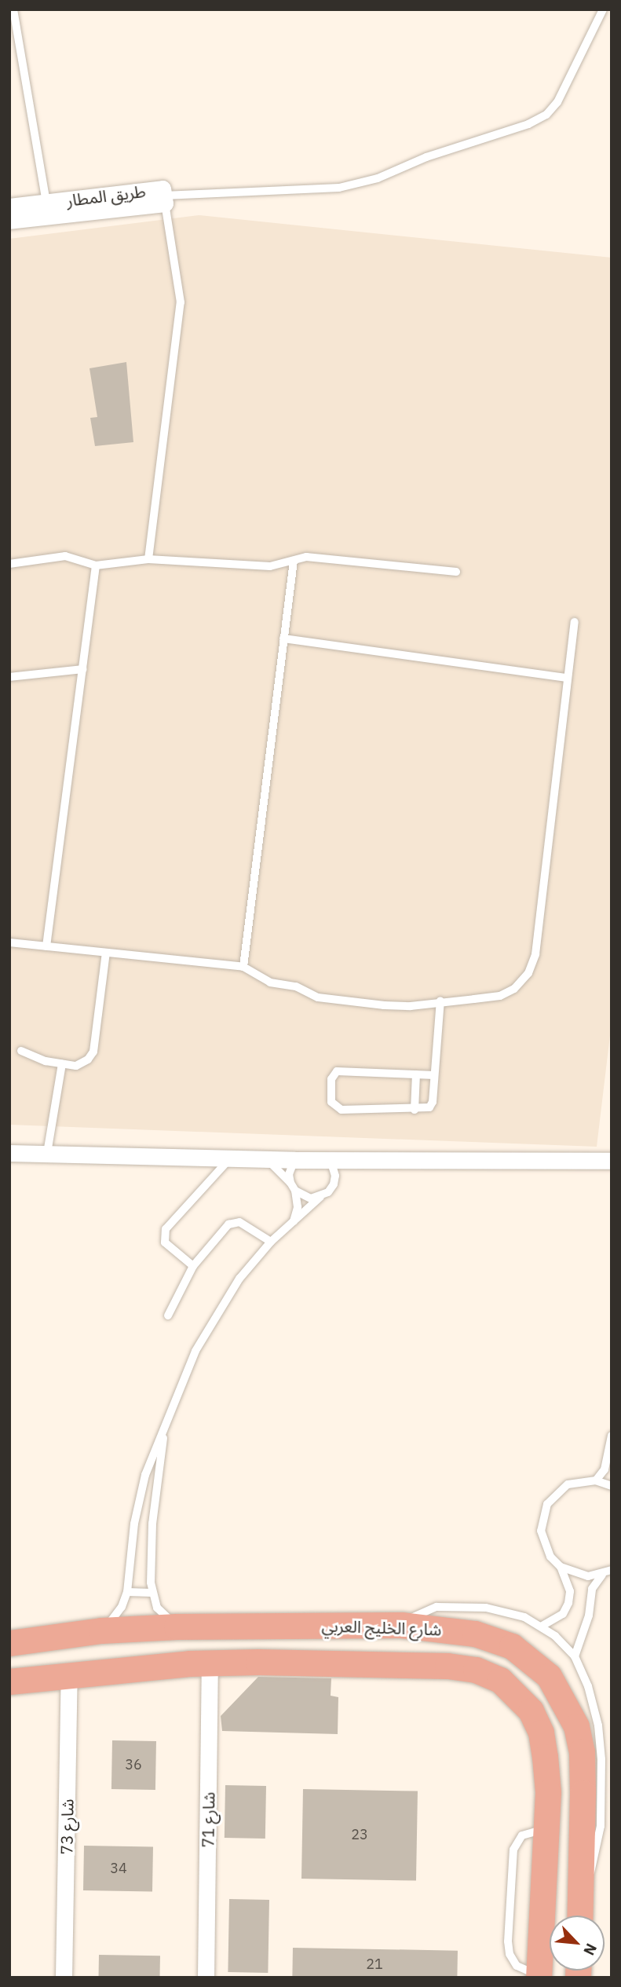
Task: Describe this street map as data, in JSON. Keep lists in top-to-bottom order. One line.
{"streets":{"main road":["شارع الخليج العربي"],"street":["طريق المطار","شارع 71","شارع 73"]},"house_numbers":["36","23","34","21"],"north":"bottom right"}
